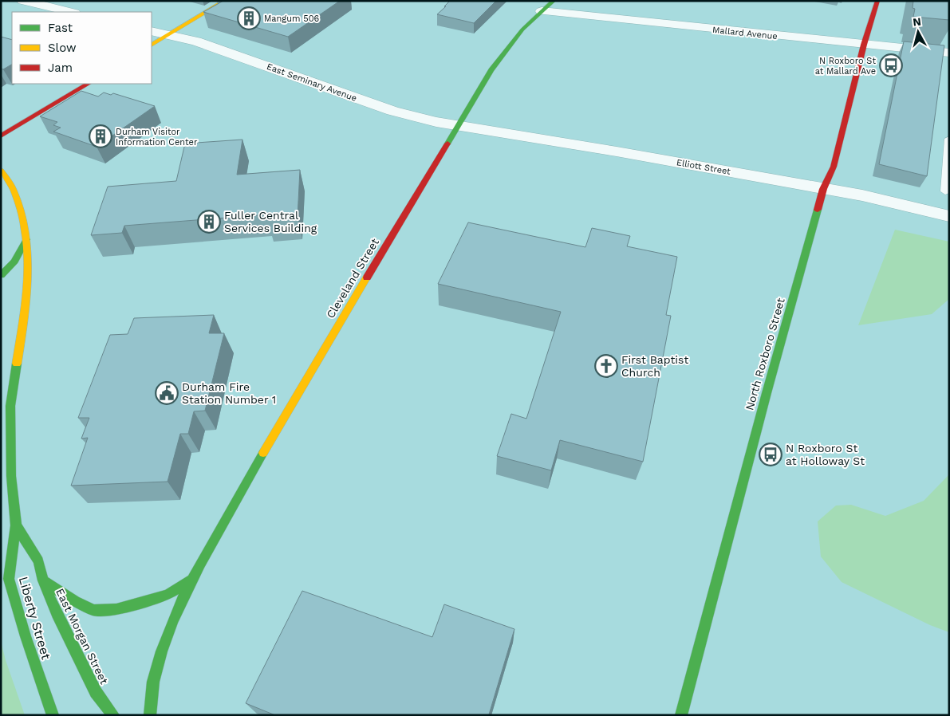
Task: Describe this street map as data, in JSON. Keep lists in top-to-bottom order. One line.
{"streets":{"main road":["Cleveland Street","North Roxboro Street","Liberty Street","East Morgan Street"],"street":["Mallard Avenue","East Seminary Avenue","Elliott Street"]},"crossings":[["Mallard Avenue","Cleveland Street"],["Mallard Avenue","North Roxboro Street"],["East Seminary Avenue","Elliott Street"],["East Seminary Avenue","Cleveland Street"],["Elliott Street","Cleveland Street"],["Elliott Street","North Roxboro Street"],["Cleveland Street","East Morgan Street"],["Liberty Street","East Morgan Street"]],"places":{"building":["Mangum 506","Durham Visitor Information Center","Fuller Central Services Building"],"bus stop":["N Roxboro St at Mallard Ave","N Roxboro St at Holloway St"],"church":["First Baptist Church"],"public building":["Durham Fire Station Number 1"]},"legend":["Fast","Slow","Jam"],"north":"top"}
